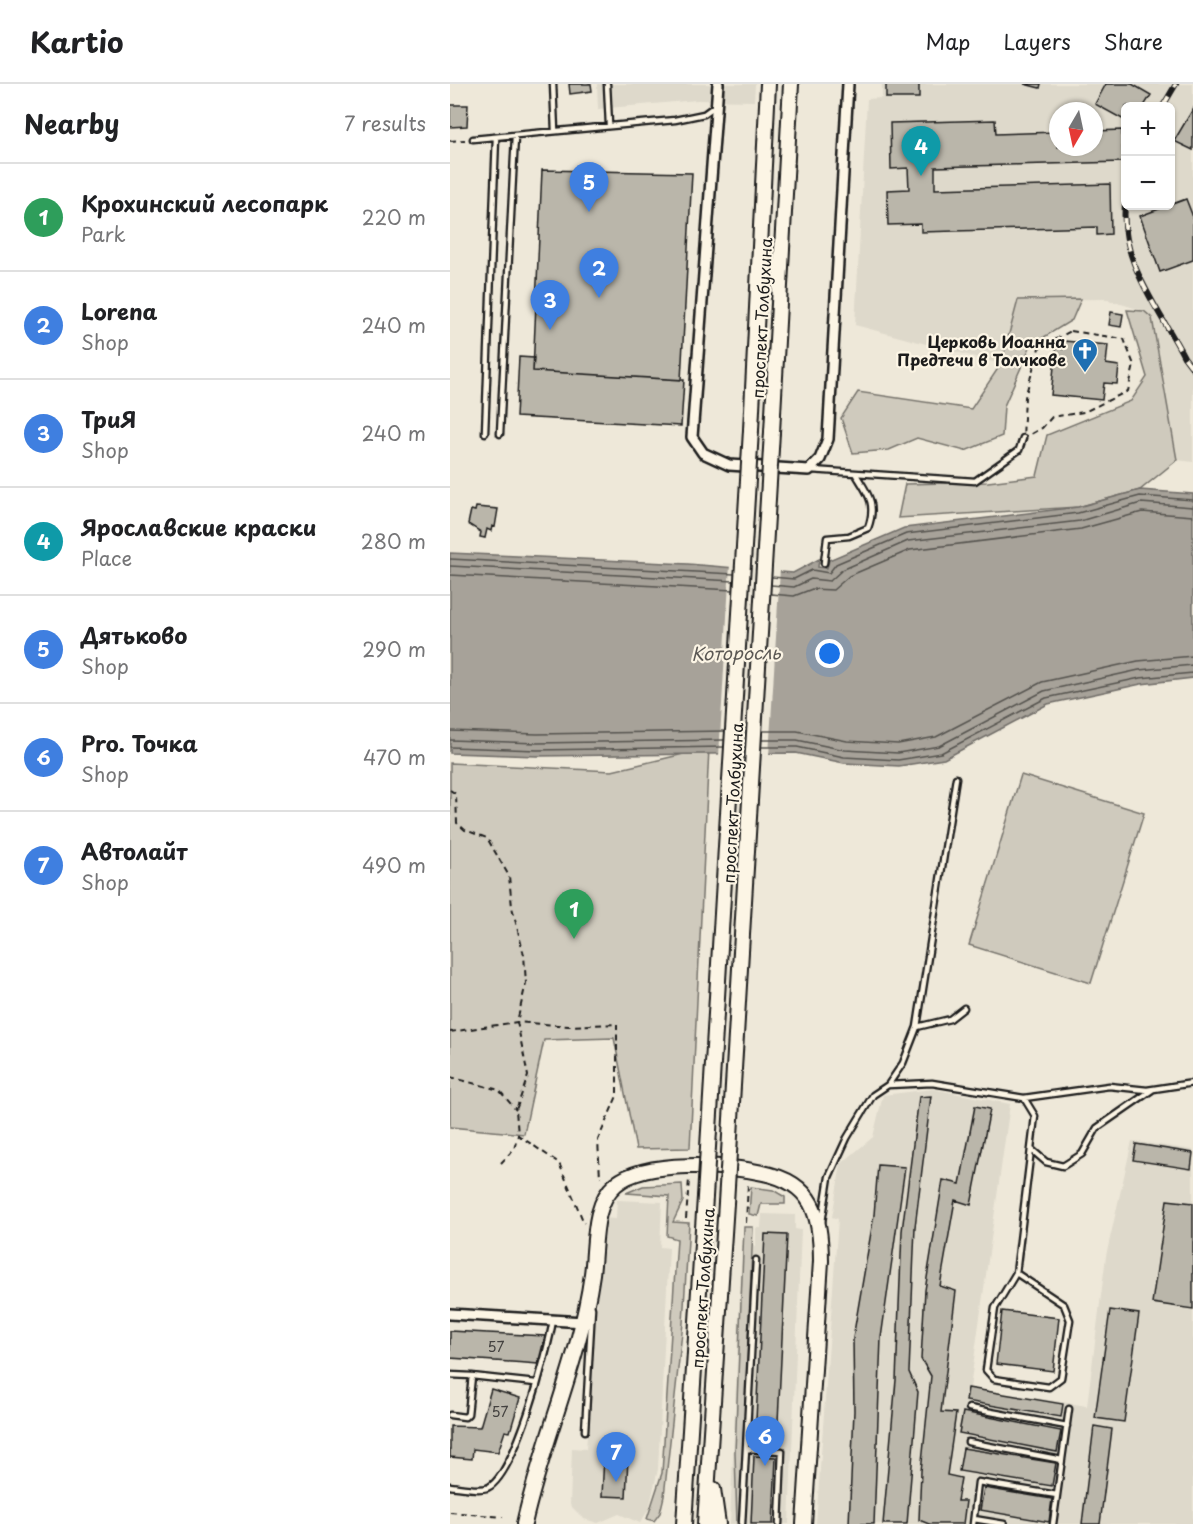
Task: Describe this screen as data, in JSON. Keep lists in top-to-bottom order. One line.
{"streets":{"main road":["проспект Толбухина"]},"water":["Которосль"],"places":{"church":["Церковь Иоанна Предтечи в Толчкове"]},"house_numbers":["57","57"],"north":"bottom","page":{"header":"Kartio","nav":["Map","Layers","Share"],"heading":["Nearby","7 results"],"map_buttons":["+","−"],"pins":["4","5","2","3","1","6","7"],"list":[{"mark":"1","name":"Крохинский лесопарк","note":"Park","value":"220 m"},{"mark":"2","name":"Lorena","note":"Shop","value":"240 m"},{"mark":"3","name":"ТриЯ","note":"Shop","value":"240 m"},{"mark":"4","name":"Ярославские краски","note":"Place","value":"280 m"},{"mark":"5","name":"Дятьково","note":"Shop","value":"290 m"},{"mark":"6","name":"Pro. Точка","note":"Shop","value":"470 m"},{"mark":"7","name":"Автолайт","note":"Shop","value":"490 m"}]}}
